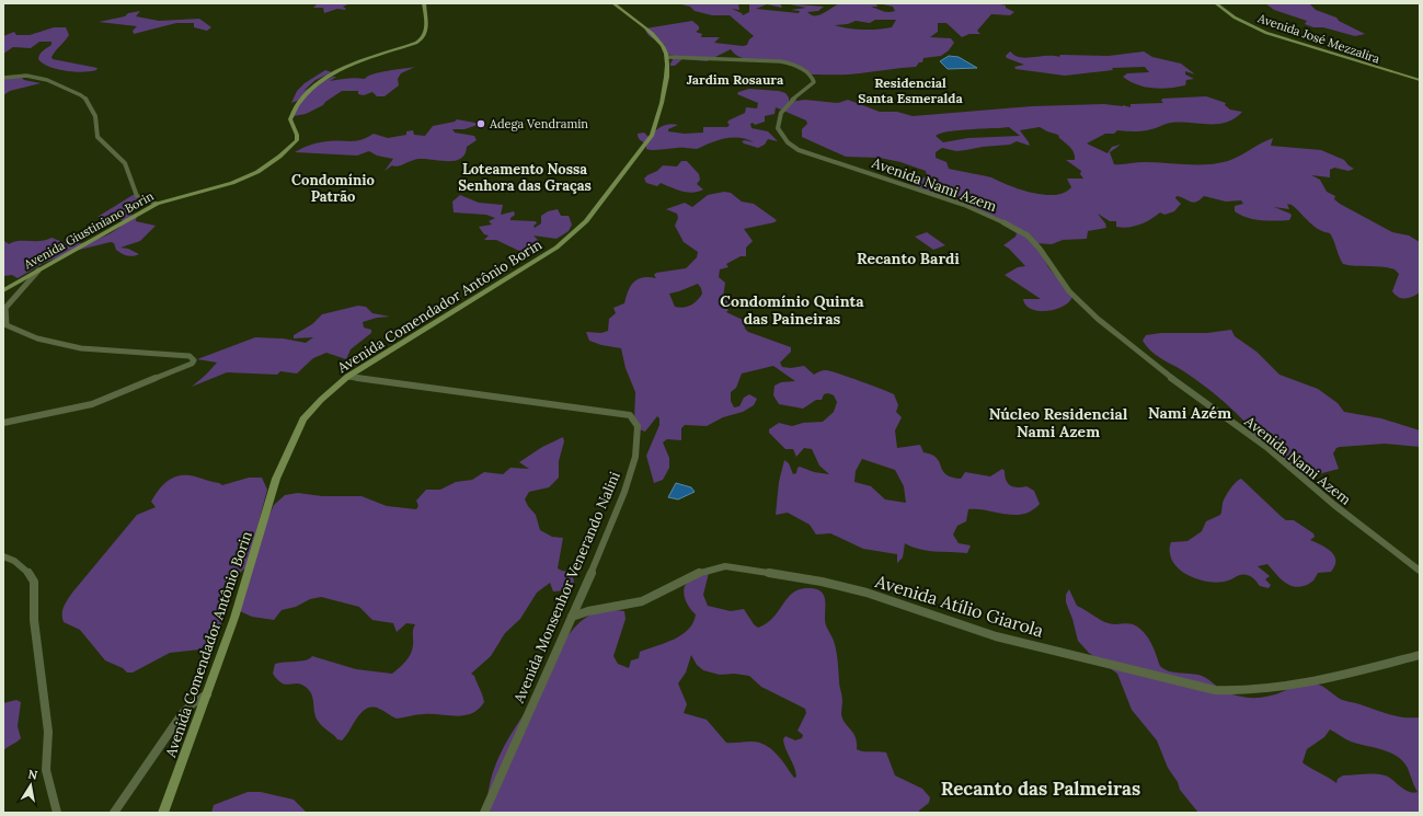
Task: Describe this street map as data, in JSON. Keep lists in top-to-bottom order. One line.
{"streets":{"main road":["Avenida José Mezzalira","Avenida Giustiniano Borin","Avenida Comendador Antônio Borin"],"street":["Avenida Nami Azem","Avenida Monsenhor Venerando Nalini","Avenida Atílio Giarola"]},"crossings":[["Avenida Nami Azem","Avenida Comendador Antônio Borin"],["Avenida Comendador Antônio Borin","Avenida Monsenhor Venerando Nalini"],["Avenida Monsenhor Venerando Nalini","Avenida Atílio Giarola"]],"districts":["Jardim Rosaura","Residencial Santa Esmeralda","Loteamento Nossa Senhora das Graças","Condomínio Patrão","Recanto Bardi","Condomínio Quinta das Paineiras","Nami Azém","Núcleo Residencial Nami Azem","Recanto das Palmeiras"],"places":["Adega Vendramin"],"north":"top"}
